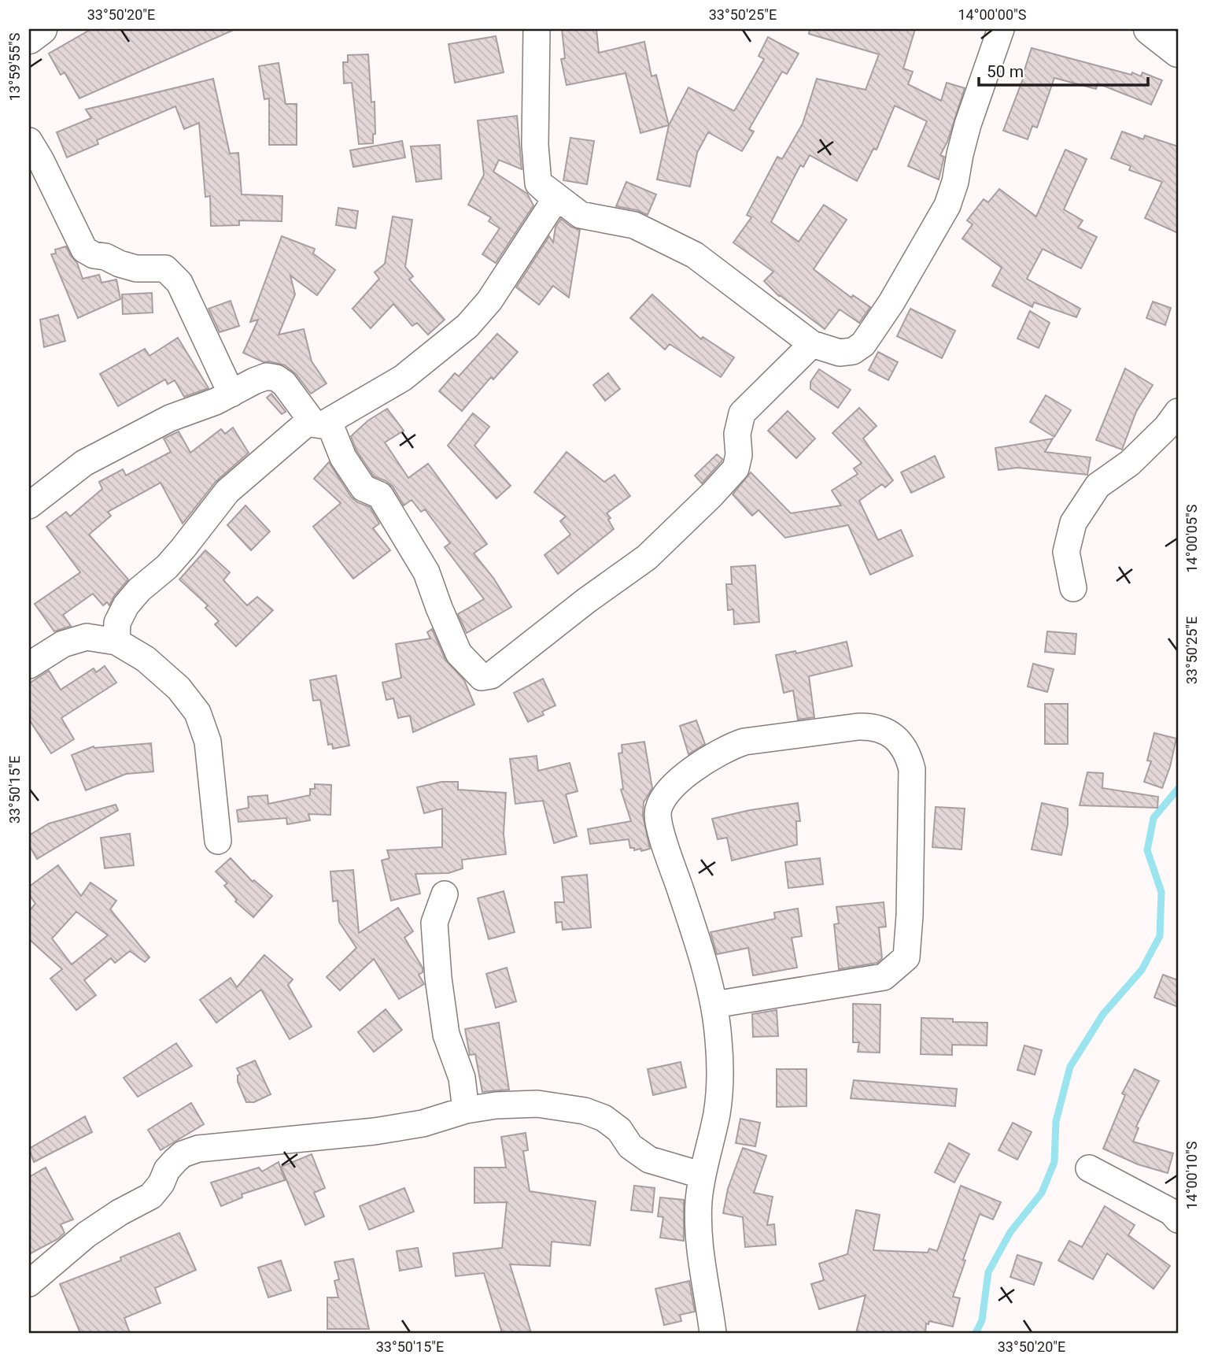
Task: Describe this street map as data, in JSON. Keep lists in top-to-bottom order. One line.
{"scale_bar":"50 m","coordinates":["33°50'20\"E","33°50'25\"E","14°00'00\"S","13°59'55\"S","14°00'05\"S","33°50'15\"E","14°00'10\"S"]}
